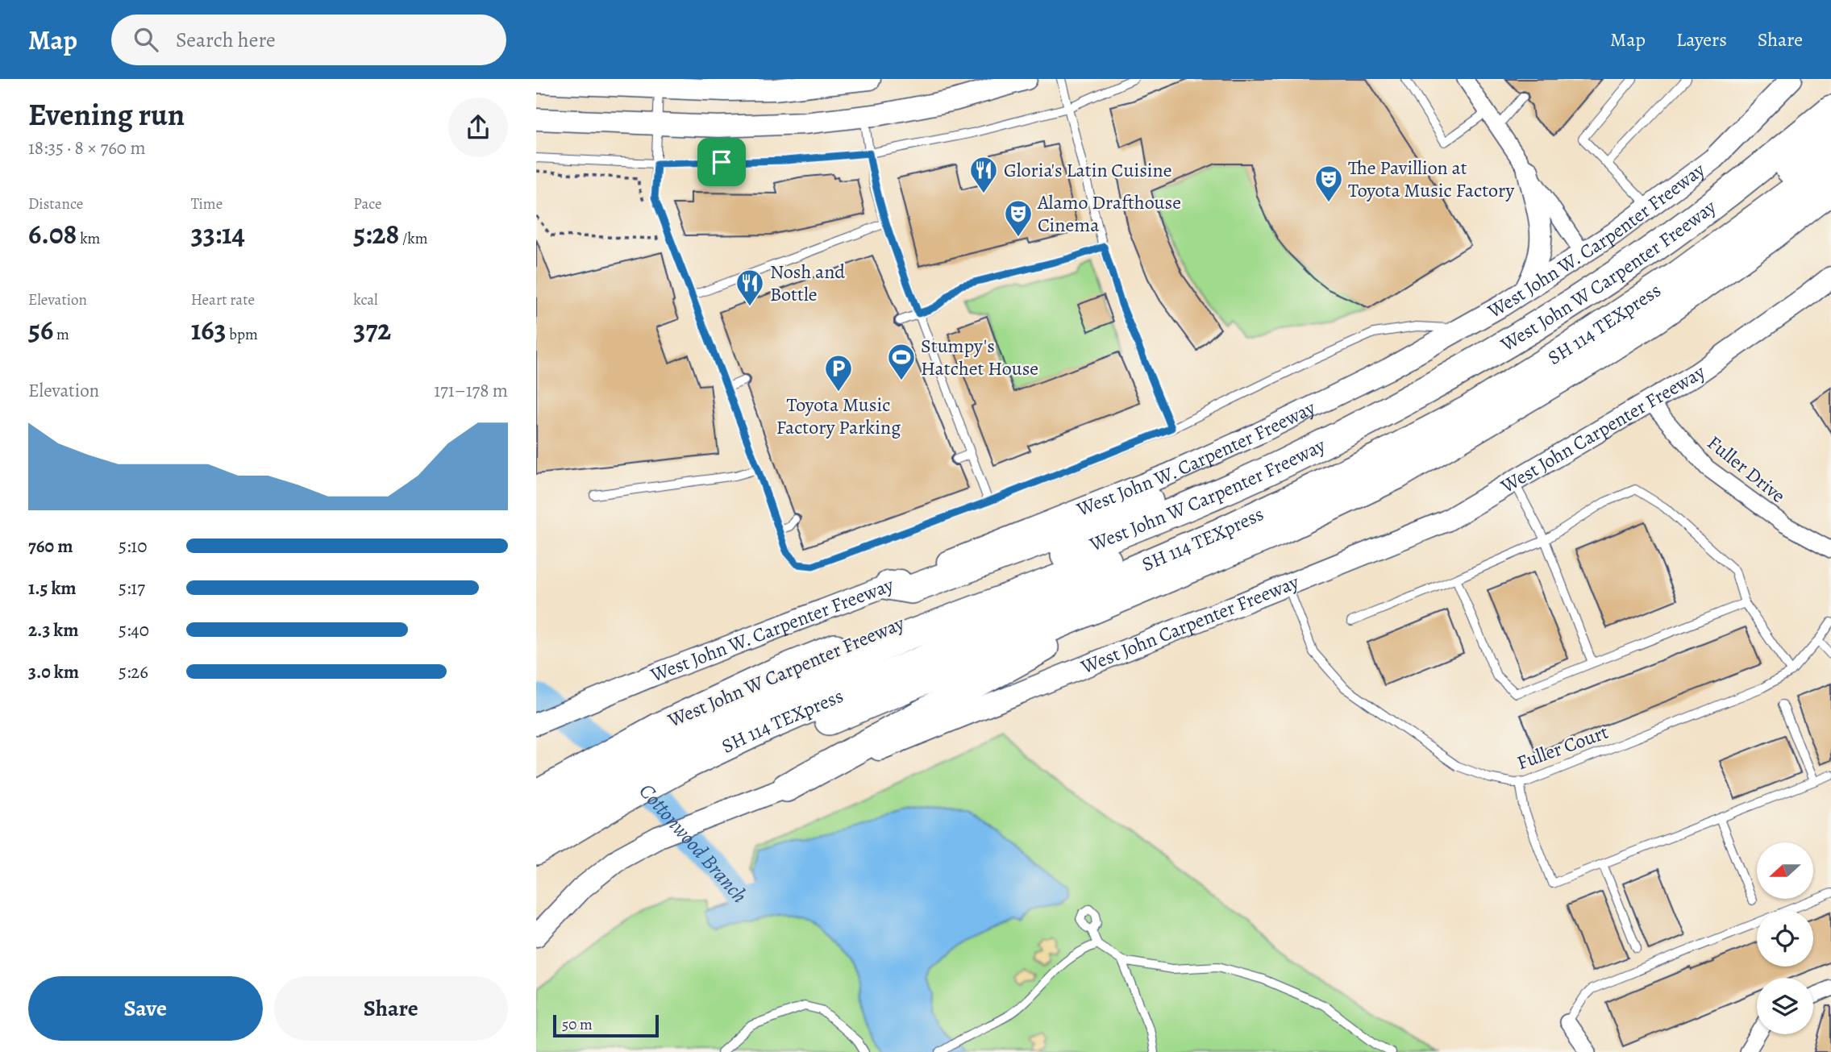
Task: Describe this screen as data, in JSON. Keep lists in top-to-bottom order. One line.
{"streets":{"highway":["West John W Carpenter Freeway","SH 114 TEXpress"],"main road":["West John W. Carpenter Freeway","West John Carpenter Freeway"],"street":["Fuller Drive"],"lane":["Fuller Court"]},"crossings":[["West John W Carpenter Freeway","SH 114 TEXpress"],["West John Carpenter Freeway","Fuller Drive"],["West John Carpenter Freeway","Fuller Court"]],"water":["Cottonwood Branch"],"places":{"restaurant":["Gloria's Latin Cuisine","Nosh and Bottle"],"theatre":["The Pavillion at Toyota Music Factory","Alamo Drafthouse Cinema"],"sports":["Stumpy's Hatchet House"],"parking":["Toyota Music Factory Parking"]},"scale_bar":"50 m","north":"left","page":{"header":"Map","search":"Search here","nav":["Map","Layers","Share"],"heading":["Evening run","18:35 · 8 × 760 m"],"stats":[["Distance","6.08 km"],["Time","33:14"],["Pace","5:28 /km"],["Elevation","56 m"],["Heart rate","163 bpm"],["kcal","372"]],"chart":["Elevation","171–178 m"],"list":[{"name":"760 m","note":"5:10"},{"name":"1.5 km","note":"5:17"},{"name":"2.3 km","note":"5:40"},{"name":"3.0 km","note":"5:26"}],"buttons":["Save","Share"],"scale":"50 m"}}
